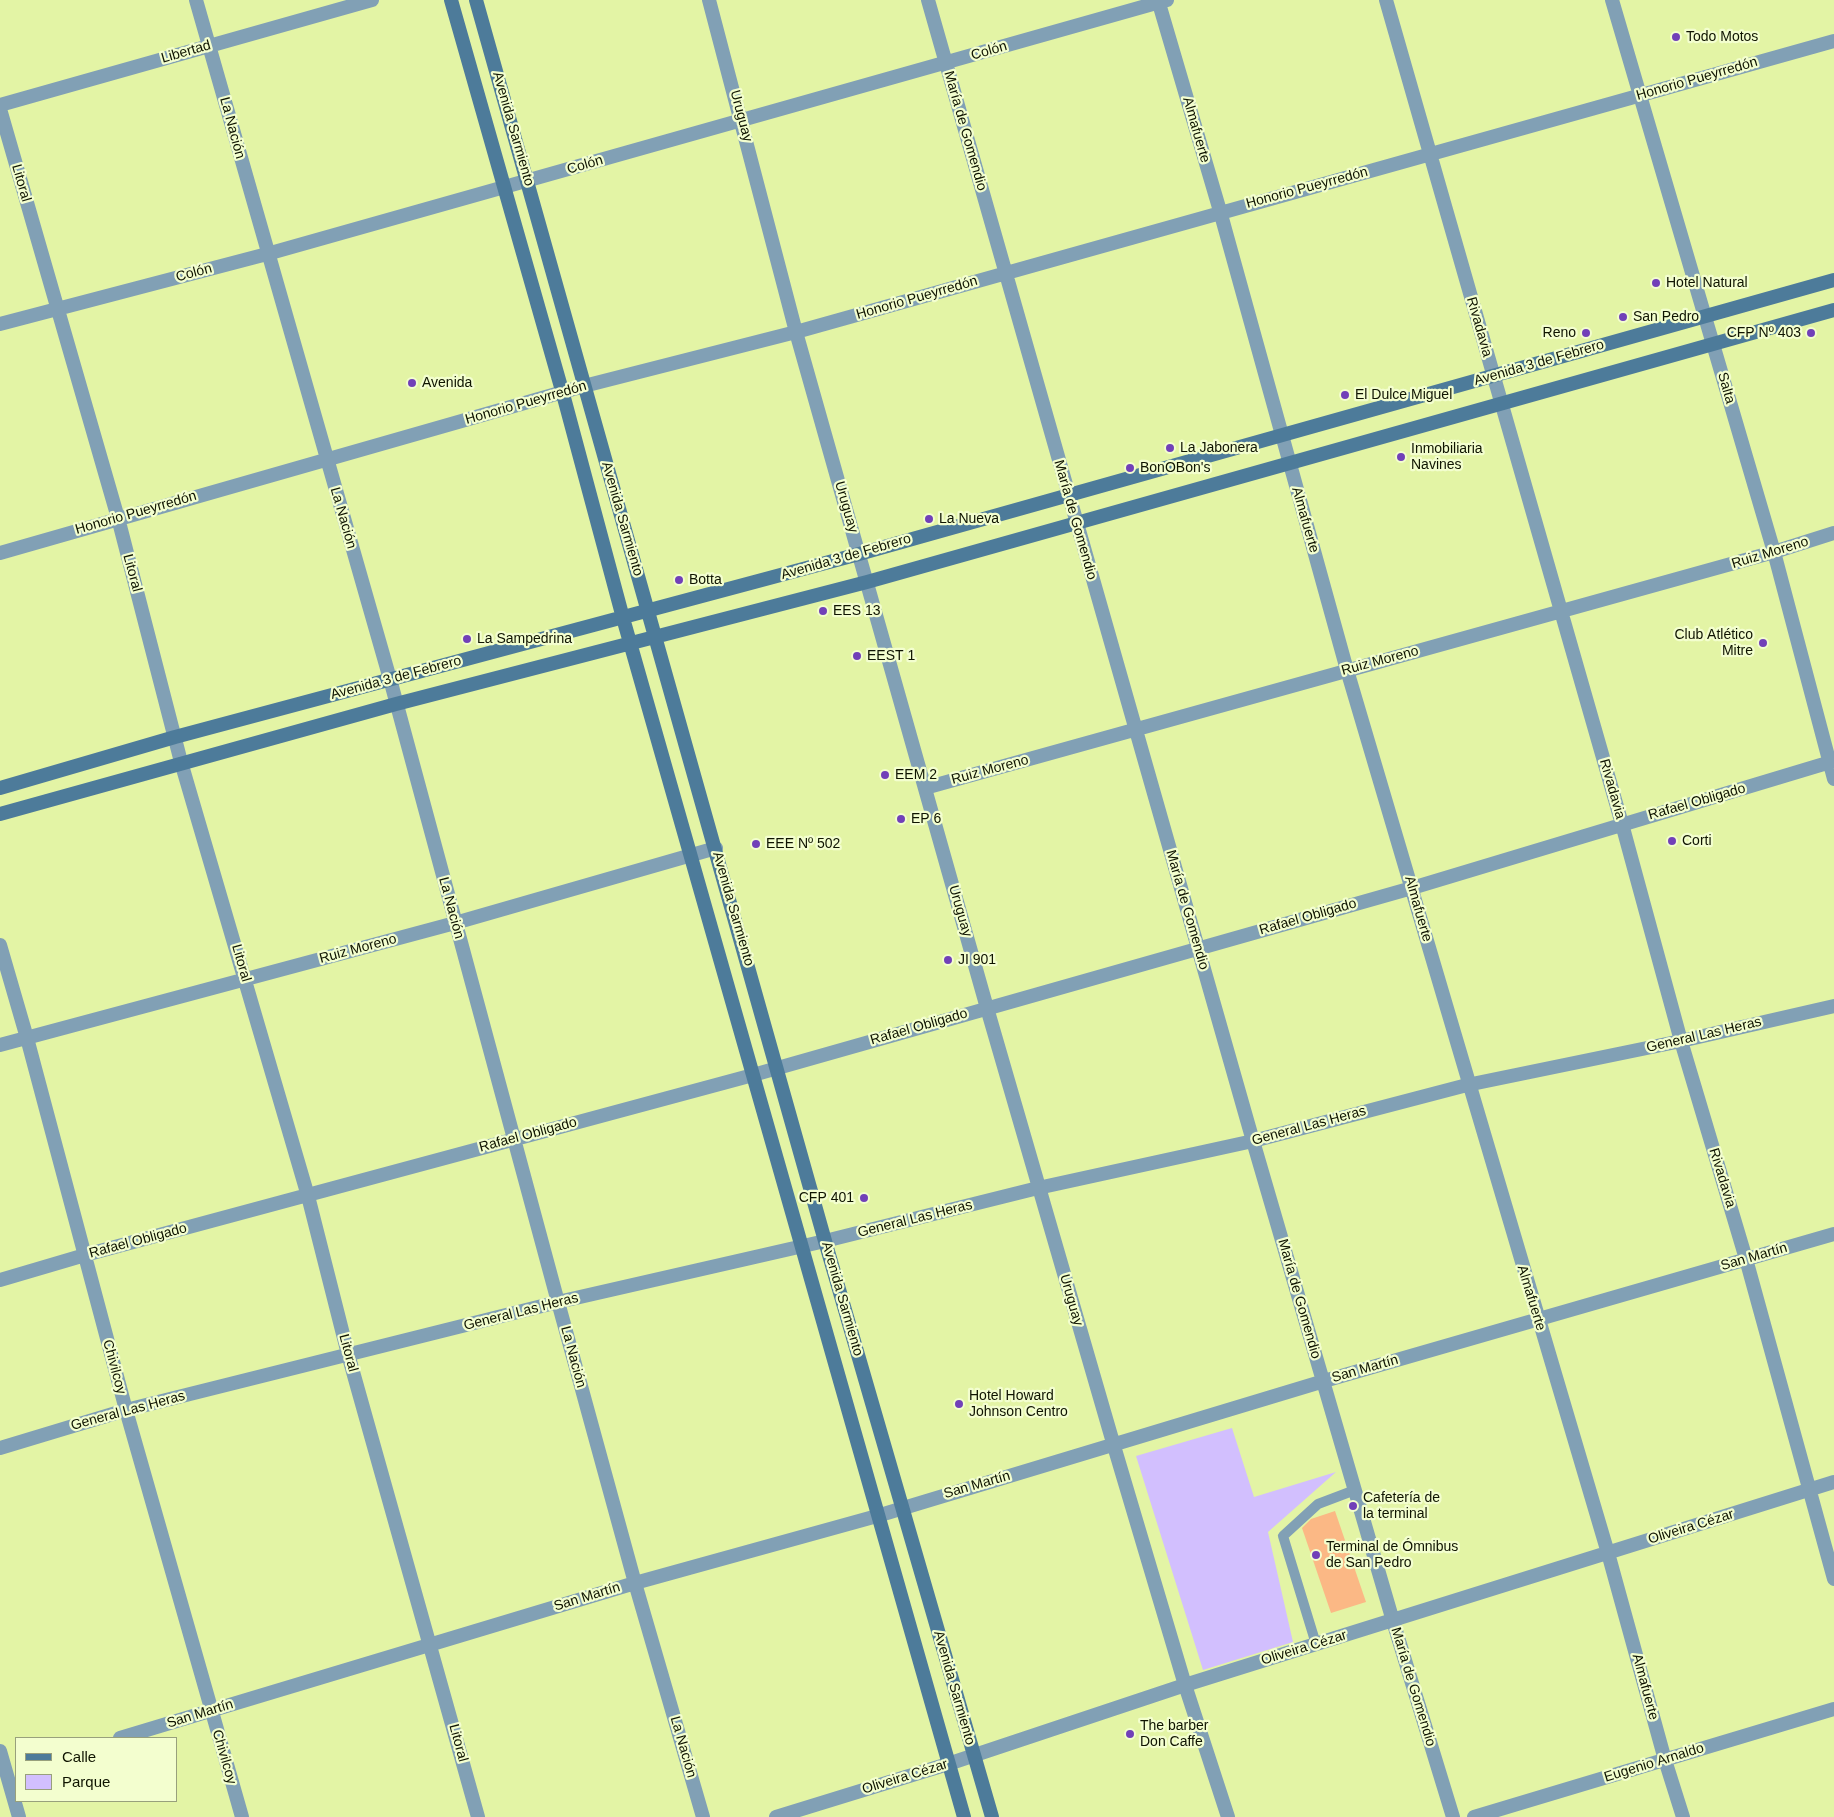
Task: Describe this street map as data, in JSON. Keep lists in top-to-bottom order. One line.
{"streets":{"main road":["Avenida Sarmiento","Avenida 3 de Febrero"],"street":["Colón","Libertad","Honorio Pueyrredón","Uruguay","La Nación","Almafuerte","María de Gomendio","Litoral","Rivadavia","Salta","Ruiz Moreno","Rafael Obligado","General Las Heras","San Martín","Chivilcoy","Oliveira Cézar","Eugenio Arnaldo"]},"crossings":[["Colón","Uruguay"],["Colón","La Nación"],["Colón","Avenida Sarmiento"],["Colón","Almafuerte"],["Colón","María de Gomendio"],["Colón","Litoral"],["Libertad","La Nación"],["Honorio Pueyrredón","Uruguay"],["Honorio Pueyrredón","La Nación"],["Honorio Pueyrredón","Avenida Sarmiento"],["Honorio Pueyrredón","Almafuerte"],["Honorio Pueyrredón","María de Gomendio"],["Honorio Pueyrredón","Litoral"],["Honorio Pueyrredón","Rivadavia"],["Honorio Pueyrredón","Salta"],["Uruguay","Avenida 3 de Febrero"],["Uruguay","Ruiz Moreno"],["Uruguay","Rafael Obligado"],["Uruguay","General Las Heras"],["Uruguay","San Martín"],["Uruguay","Oliveira Cézar"],["La Nación","Avenida 3 de Febrero"],["La Nación","Ruiz Moreno"],["La Nación","Rafael Obligado"],["La Nación","General Las Heras"],["La Nación","San Martín"],["Avenida Sarmiento","Avenida 3 de Febrero"],["Avenida Sarmiento","Ruiz Moreno"],["Avenida Sarmiento","Rafael Obligado"],["Avenida Sarmiento","General Las Heras"],["Avenida Sarmiento","San Martín"],["Avenida Sarmiento","Oliveira Cézar"],["Almafuerte","Avenida 3 de Febrero"],["Almafuerte","Ruiz Moreno"],["Almafuerte","Rafael Obligado"],["Almafuerte","General Las Heras"],["Almafuerte","San Martín"],["Almafuerte","Oliveira Cézar"],["Almafuerte","Eugenio Arnaldo"],["María de Gomendio","Avenida 3 de Febrero"],["María de Gomendio","Ruiz Moreno"],["María de Gomendio","Rafael Obligado"],["María de Gomendio","General Las Heras"],["María de Gomendio","San Martín"],["María de Gomendio","Oliveira Cézar"],["Litoral","Avenida 3 de Febrero"],["Litoral","Ruiz Moreno"],["Litoral","Rafael Obligado"],["Litoral","General Las Heras"],["Litoral","San Martín"],["Rivadavia","Avenida 3 de Febrero"],["Rivadavia","Ruiz Moreno"],["Rivadavia","Rafael Obligado"],["Rivadavia","General Las Heras"],["Rivadavia","San Martín"],["Rivadavia","Oliveira Cézar"],["Avenida 3 de Febrero","Salta"],["Salta","Ruiz Moreno"],["Salta","Rafael Obligado"],["Ruiz Moreno","Chivilcoy"],["Rafael Obligado","Chivilcoy"],["General Las Heras","Chivilcoy"],["San Martín","Chivilcoy"]],"places":["Todo Motos","Hotel Natural","San Pedro","Reno","CFP Nº 403","Avenida","El Dulce Miguel","La Jabonera","Inmobiliaria Navines","BonOBon's","La Nueva","Botta","EES 13","La Sampedrina","Club Atlético Mitre","EEST 1","EEM 2","EP 6","Corti","EEE Nº 502","JI 901","CFP 401","Hotel Howard Johnson Centro","Cafetería de la terminal","Terminal de Ómnibus de San Pedro","The barber Don Caffe"],"legend":["Calle","Parque"]}
